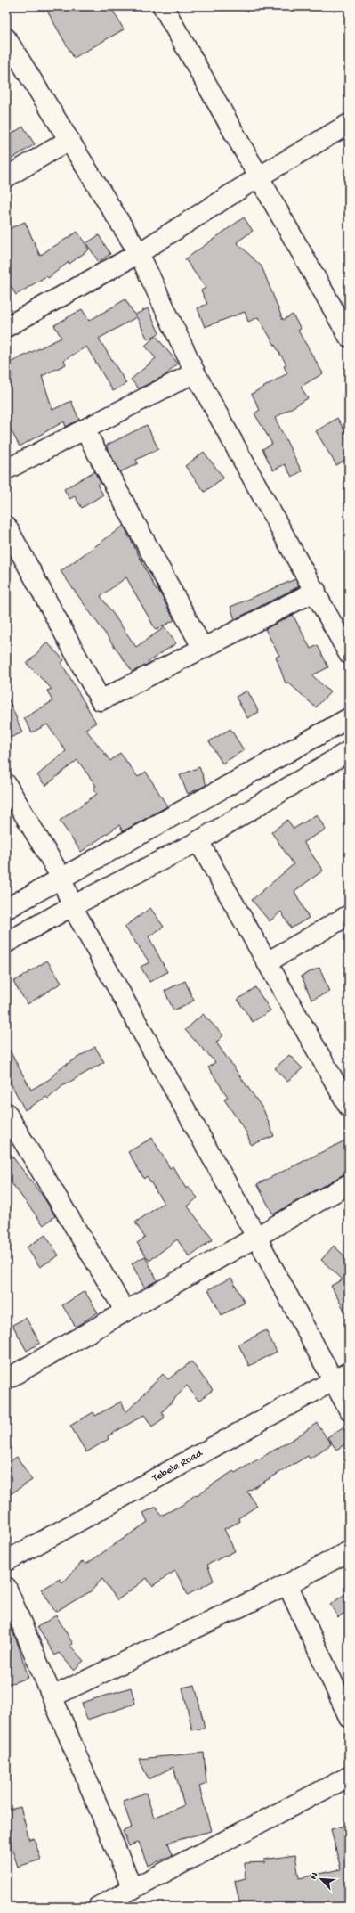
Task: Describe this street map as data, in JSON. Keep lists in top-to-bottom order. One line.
{"streets":{"street":["Tebela Road"]},"north":"top left"}
